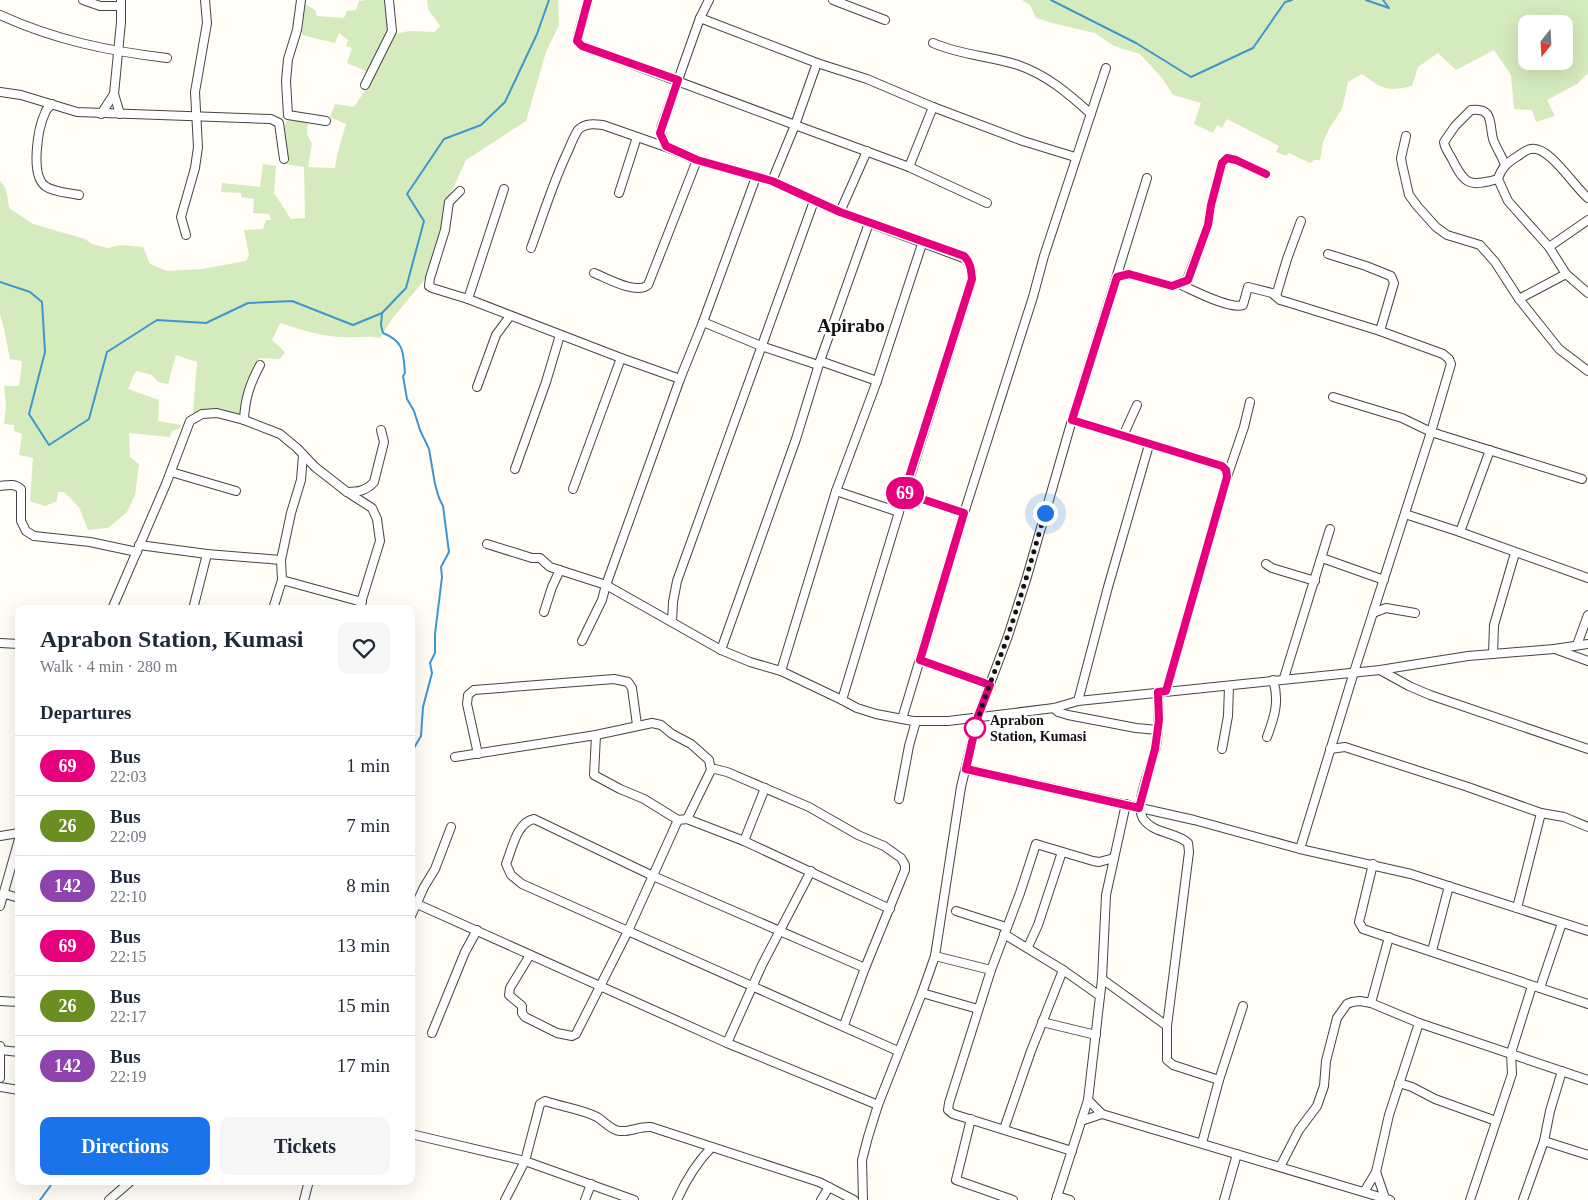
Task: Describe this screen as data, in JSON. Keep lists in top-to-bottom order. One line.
{"districts":["Apirabo"],"places":["Aprabon Station, Kumasi"],"lines":["bus line 69"],"north":"bottom","page":{"on_map":"69","heading":[["Aprabon Station, Kumasi","Walk · 4 min · 280 m"],"Departures"],"list":[{"mark":"69","name":"Bus","note":"22:03","value":"1 min"},{"mark":"26","name":"Bus","note":"22:09","value":"7 min"},{"mark":"142","name":"Bus","note":"22:10","value":"8 min"},{"mark":"69","name":"Bus","note":"22:15","value":"13 min"},{"mark":"26","name":"Bus","note":"22:17","value":"15 min"},{"mark":"142","name":"Bus","note":"22:19","value":"17 min"}],"buttons":["Directions","Tickets"]}}
